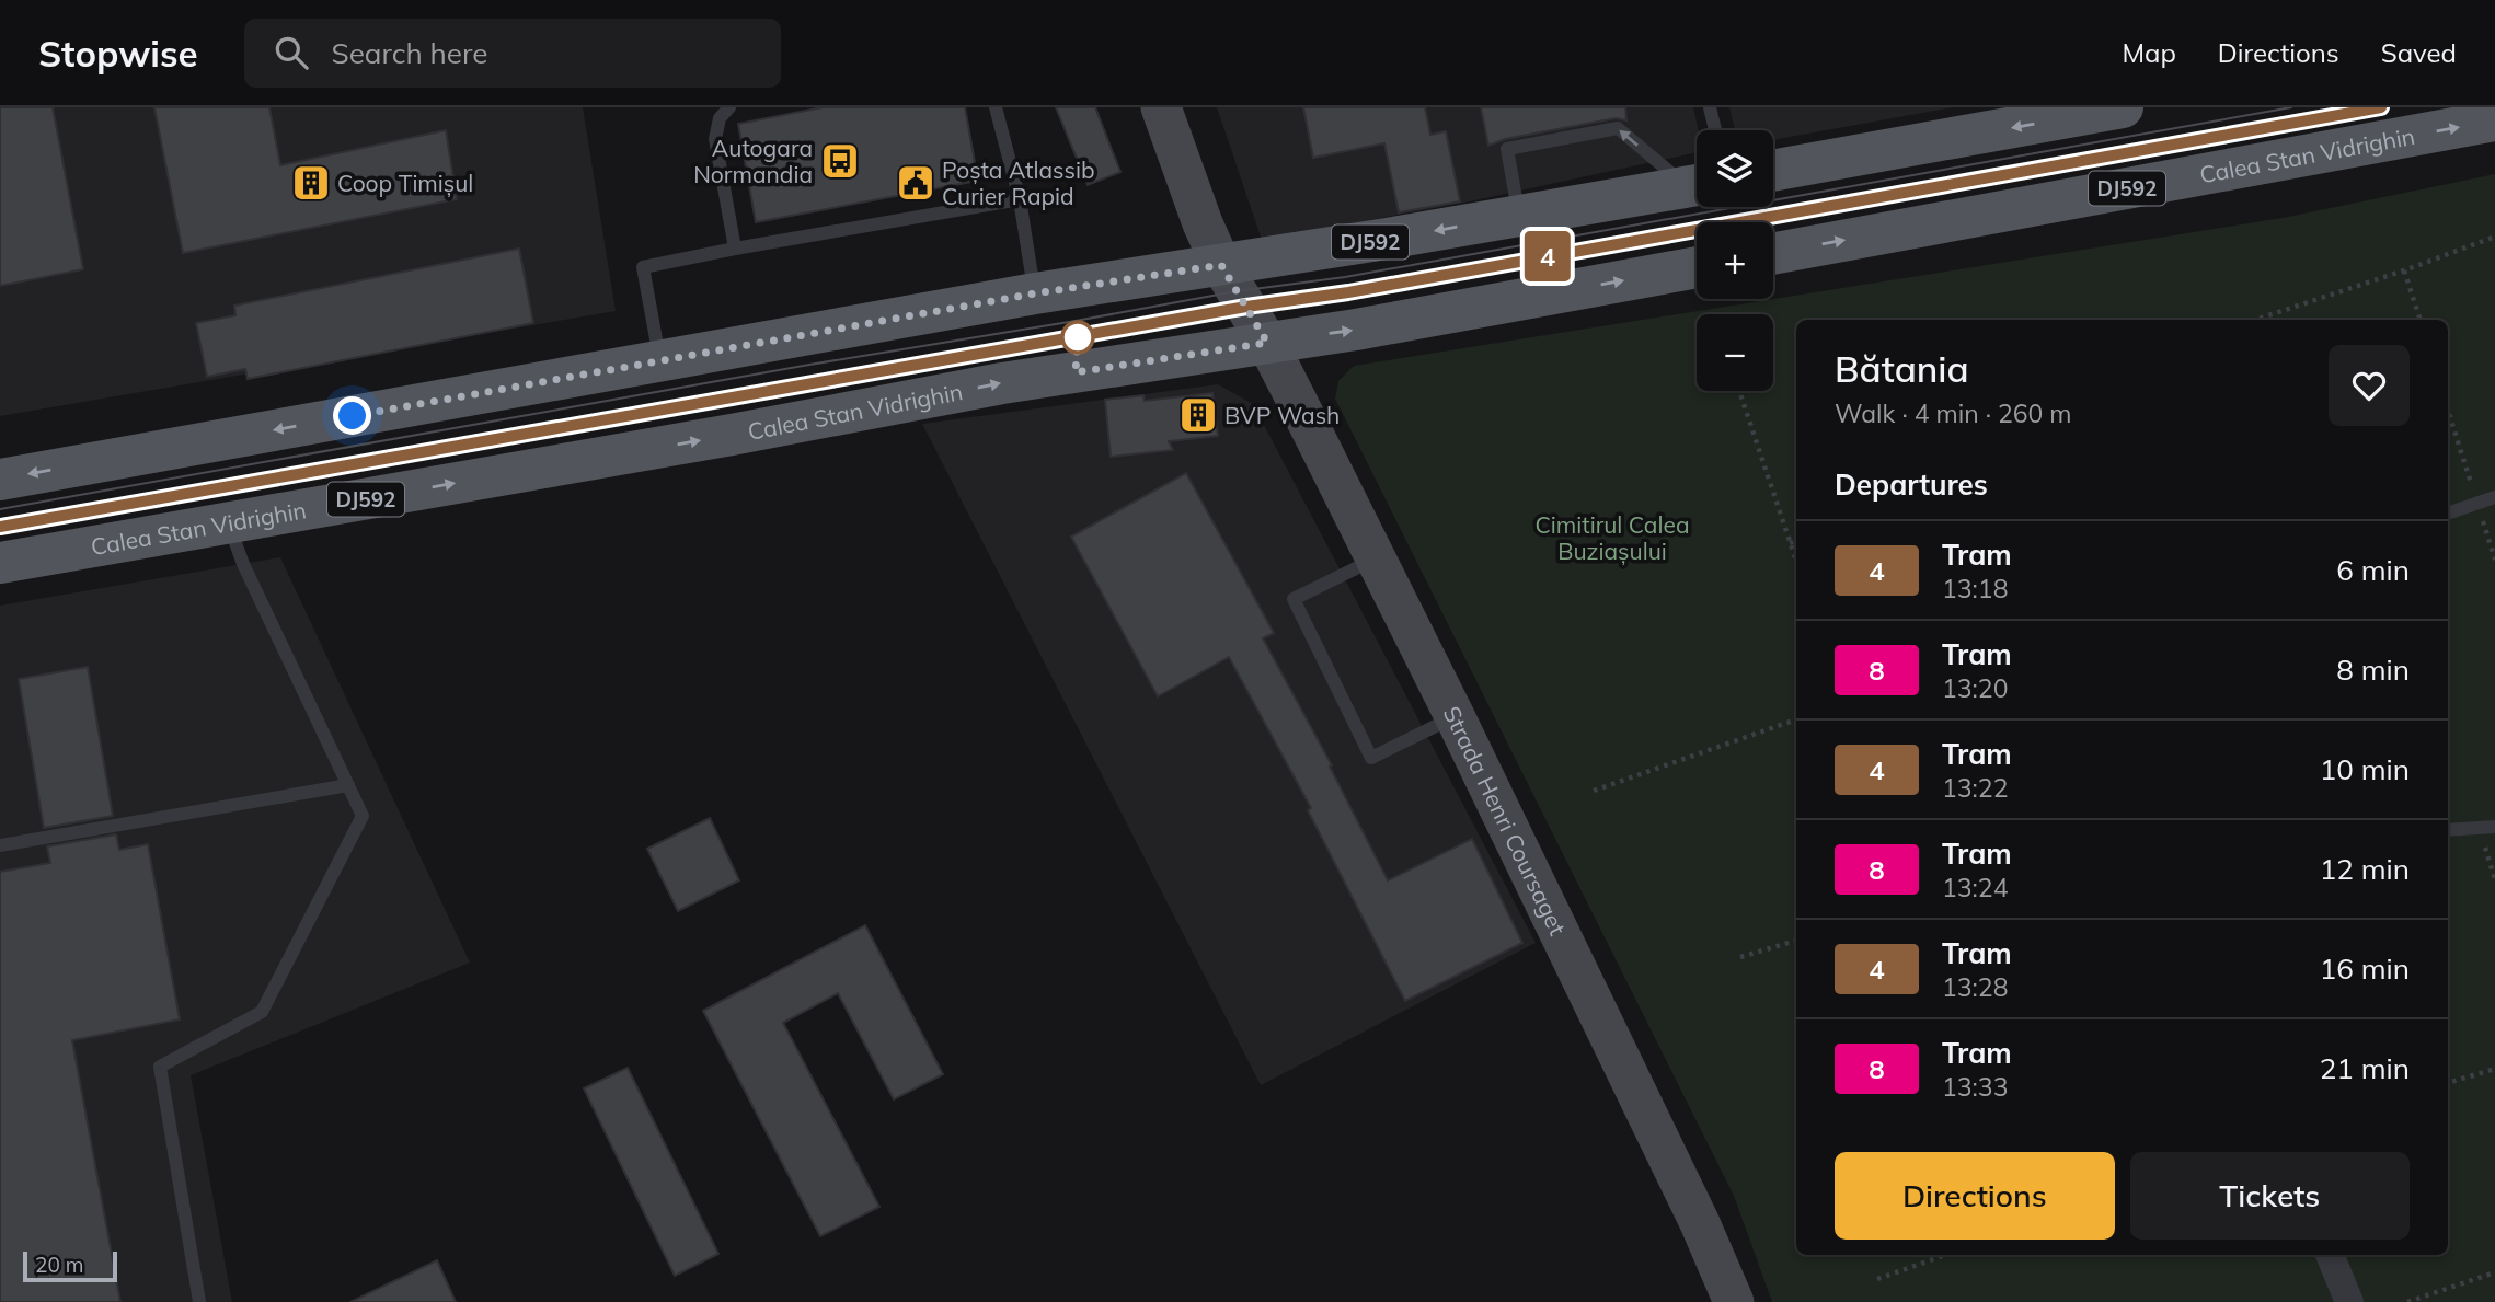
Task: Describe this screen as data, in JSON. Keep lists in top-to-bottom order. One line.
{"streets":{"main road":["Calea Stan Vidrighin","DJ592"],"street":["Strada Henri Coursaget"]},"crossings":[["Calea Stan Vidrighin","Strada Henri Coursaget"],["DJ592","Strada Henri Coursaget"]],"parks":["Cimitirul Calea Buziașului"],"places":{"bus stop":["Autogara Normandia"],"building":["Coop Timișul","BVP Wash"],"public building":["Poșta Atlassib Curier Rapid"]},"lines":["tram line 4"],"scale_bar":"20 m","page":{"header":"Stopwise","search":"Search here","nav":["Map","Directions","Saved"],"on_map":"4","map_buttons":["+","−"],"heading":[["Bătania","Walk · 4 min · 260 m"],"Departures"],"list":[{"mark":"4","name":"Tram","note":"13:18","value":"6 min"},{"mark":"8","name":"Tram","note":"13:20","value":"8 min"},{"mark":"4","name":"Tram","note":"13:22","value":"10 min"},{"mark":"8","name":"Tram","note":"13:24","value":"12 min"},{"mark":"4","name":"Tram","note":"13:28","value":"16 min"},{"mark":"8","name":"Tram","note":"13:33","value":"21 min"}],"buttons":["Directions","Tickets"],"scale":"20 m"}}
